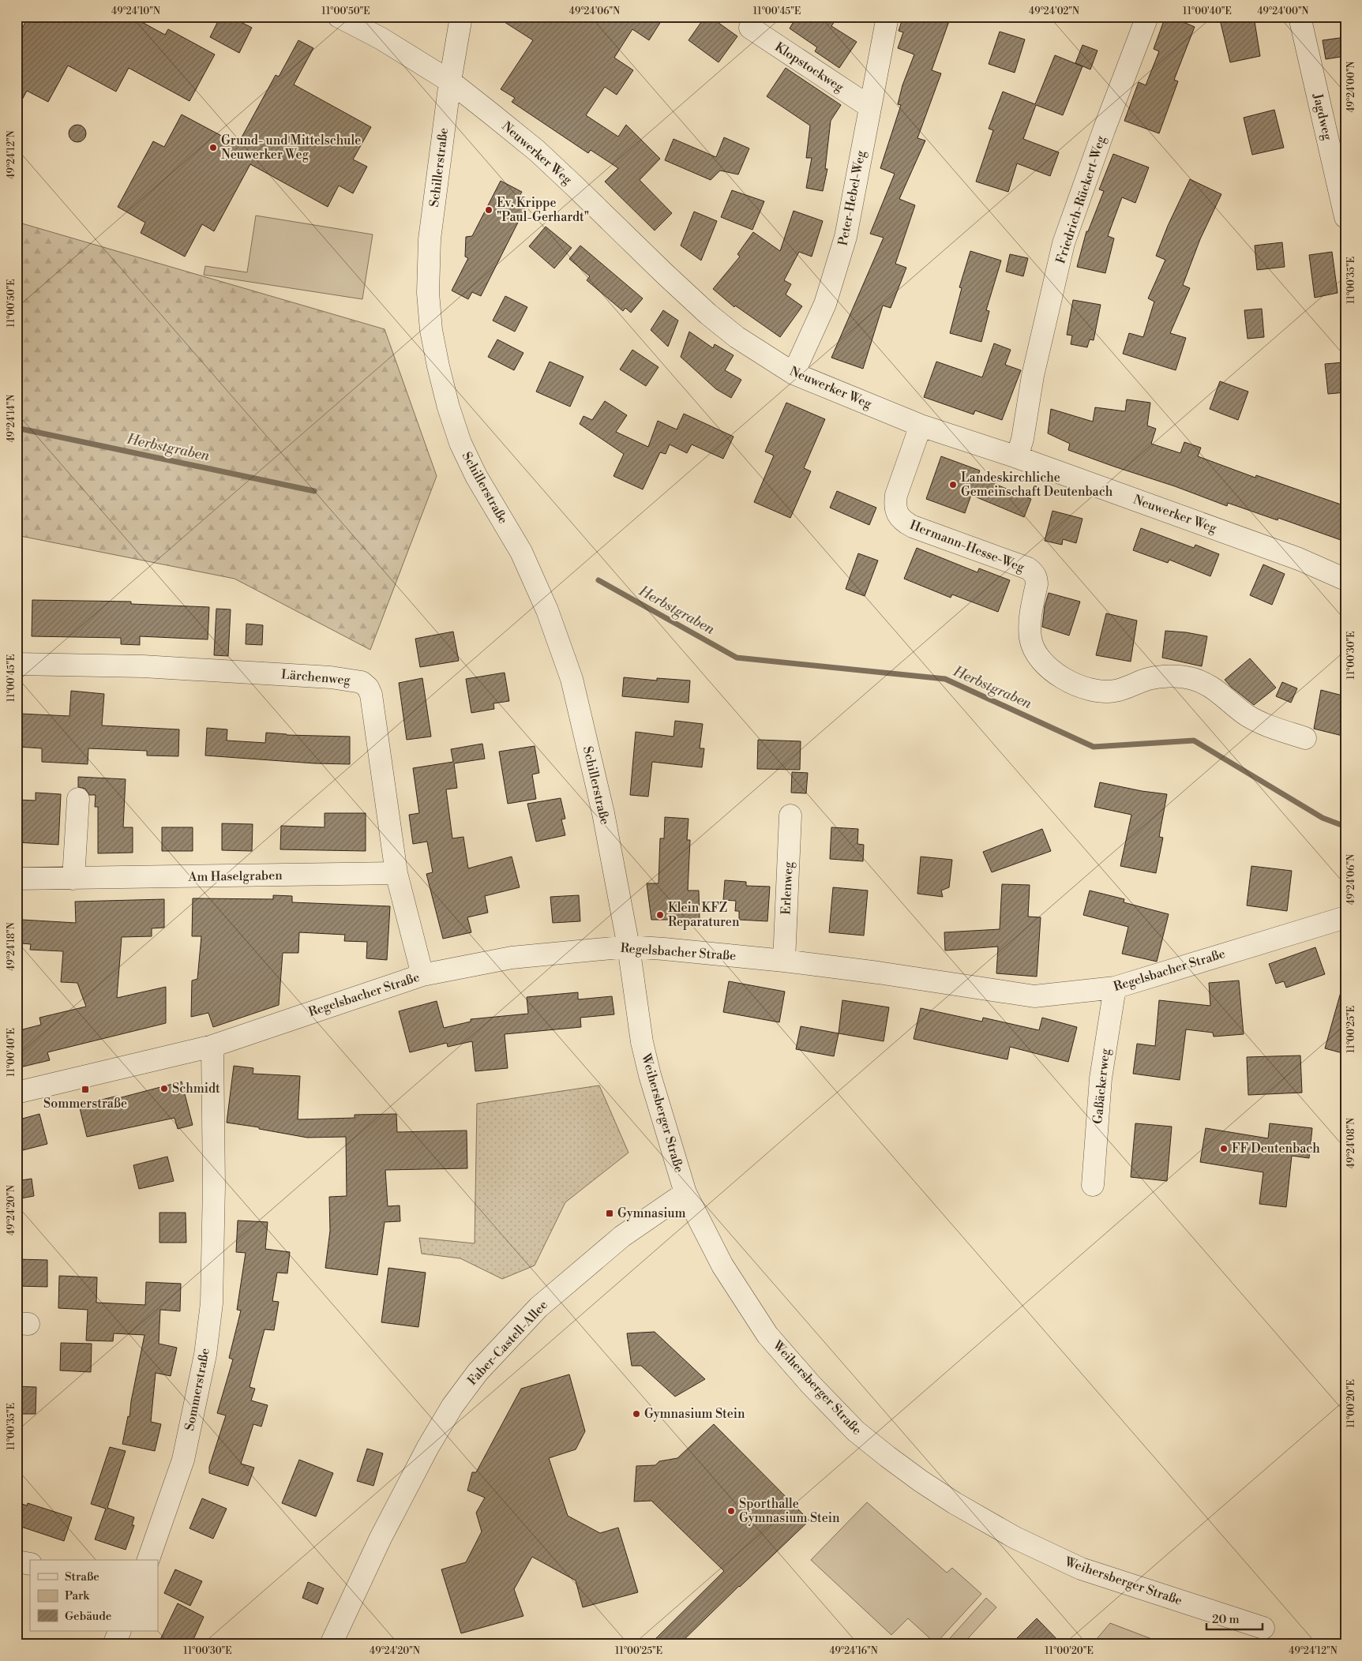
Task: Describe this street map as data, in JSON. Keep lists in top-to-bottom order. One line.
{"streets":{"street":["Klopstockweg","Jagdweg","Neuwerker Weg","Schillerstraße","Peter-Hebel-Weg","Friedrich-Rückert-Weg","Hermann-Hesse-Weg","Lärchenweg","Am Haselgraben","Erlenweg","Regelsbacher Straße","Gaßäckerweg","Weihersberger Straße","Faber-Castell-Allee","Sommerstraße"]},"crossings":[["Klopstockweg","Peter-Hebel-Weg"],["Neuwerker Weg","Schillerstraße"],["Neuwerker Weg","Peter-Hebel-Weg"],["Neuwerker Weg","Friedrich-Rückert-Weg"],["Neuwerker Weg","Hermann-Hesse-Weg"],["Schillerstraße","Regelsbacher Straße"],["Schillerstraße","Weihersberger Straße"],["Lärchenweg","Am Haselgraben"],["Lärchenweg","Regelsbacher Straße"],["Erlenweg","Regelsbacher Straße"],["Regelsbacher Straße","Gaßäckerweg"],["Regelsbacher Straße","Weihersberger Straße"],["Regelsbacher Straße","Sommerstraße"],["Weihersberger Straße","Faber-Castell-Allee"]],"water":["Herbstgraben"],"places":{"other":["Grund- und Mittelschule Neuwerker Weg","Ev. Krippe \"Paul-Gerhardt\"","Landeskirchliche Gemeinschaft Deutenbach","Klein KFZ Reparaturen","Schmidt","FF Deutenbach","Gymnasium Stein","Sporthalle Gymnasium Stein"],"transit":["Sommerstraße","Gymnasium"]},"legend":["Straße","Park","Gebäude"],"scale_bar":"20 m","coordinates":["49°24'10\"N","11°00'50\"E","49°24'06\"N","11°00'45\"E","49°24'02\"N","11°00'40\"E","49°24'00\"N","49°24'12\"N","11°00'35\"E","49°24'14\"N","11°00'30\"E","49°24'18\"N","11°00'25\"E","49°24'08\"N","49°24'20\"N","11°00'20\"E","49°24'16\"N"]}
